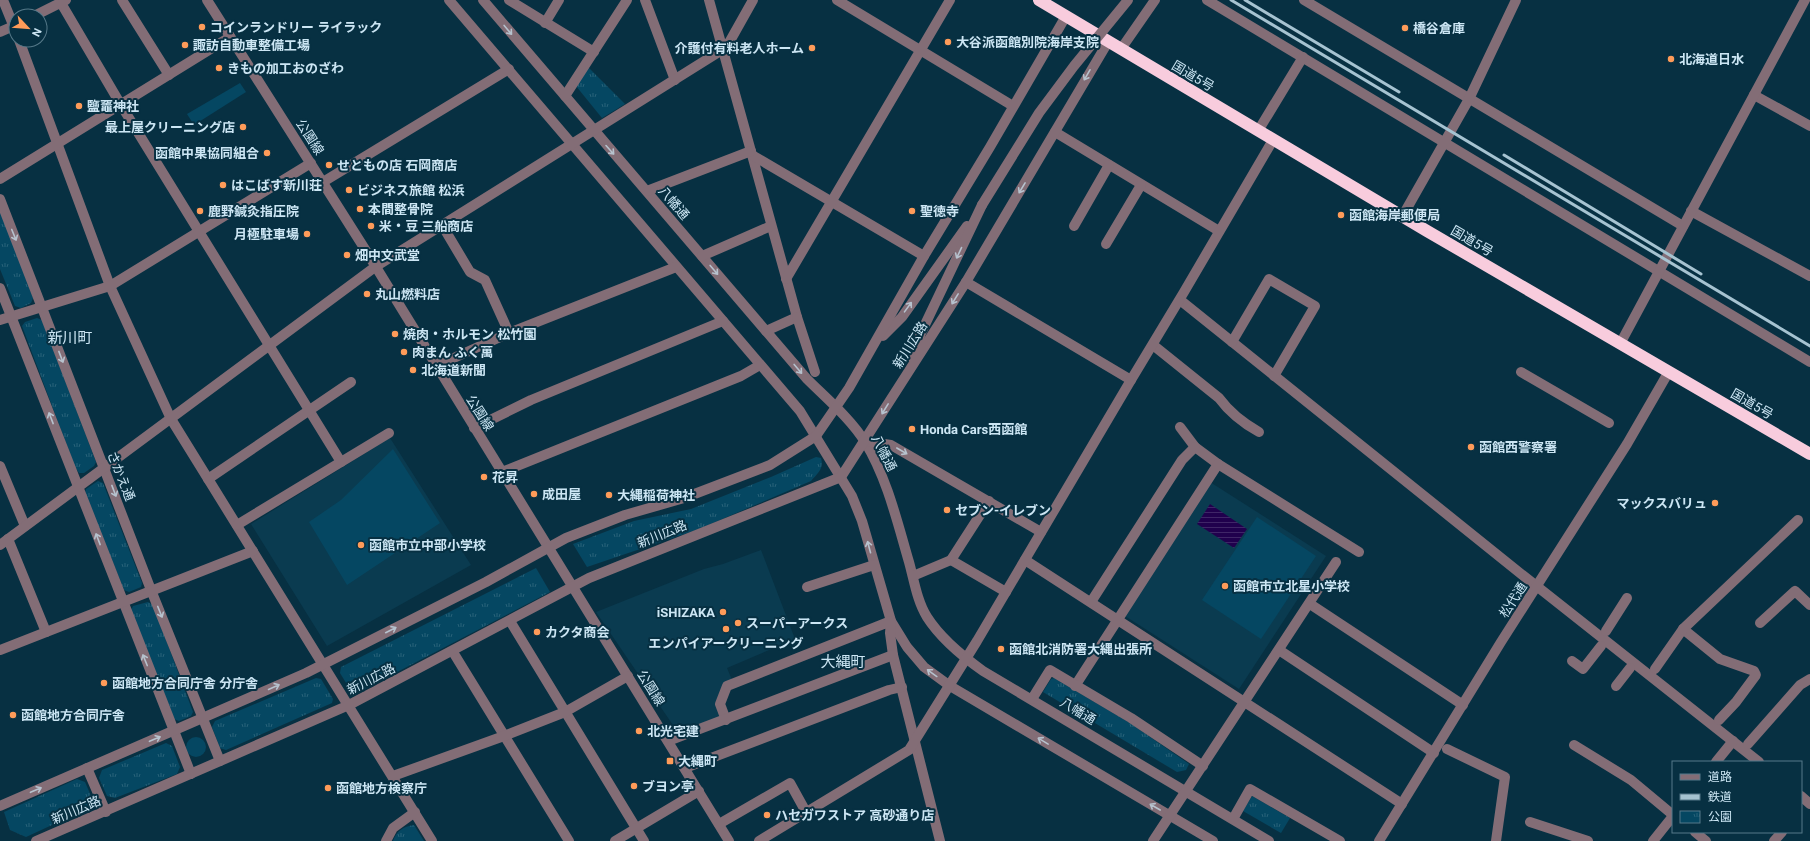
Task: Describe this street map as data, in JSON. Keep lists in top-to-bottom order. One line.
{"streets":{"highway":["国道5号"],"street":["公園線","八幡通","新川広路","さかえ通","松代通"]},"crossings":[["国道5号","新川広路"],["国道5号","松代通"],["公園線","新川広路"],["八幡通","新川広路"],["新川広路","さかえ通"]],"districts":["新川町","大縄町"],"places":{"other":["コインランドリー ライラック","橋谷倉庫","大谷派函館別院海岸支院","諏訪自動車整備工場","介護付有料老人ホーム","北海道日水","きもの加工おのざわ","鹽竈神社","最上屋クリーニング店","函館中果協同組合","せともの店 石岡商店","はこばす新川荘","ビジネス旅館 松浜","本間整骨院","鹿野鍼灸指圧院","聖徳寺","函館海岸郵便局","米・豆 三船商店","月極駐車場","畑中文武堂","丸山燃料店","焼肉・ホルモン 松竹園","肉まん ふく萬","北海道新聞","Honda Cars西函館","函館西警察署","花昇","成田屋","大縄稲荷神社","マックスバリュ","セブン-イレブン","函館市立中部小学校","函館市立北星小学校","iSHIZAKA","スーパーアークス","エンパイアークリーニング","カクタ商会","函館北消防署大縄出張所","函館地方合同庁舎 分庁舎","函館地方合同庁舎","北光宅建","ブヨン亭","函館地方検察庁","ハセガワストア 高砂通り店"],"transit":["大縄町"]},"legend":["道路","鉄道","公園"],"north":"bottom right"}
